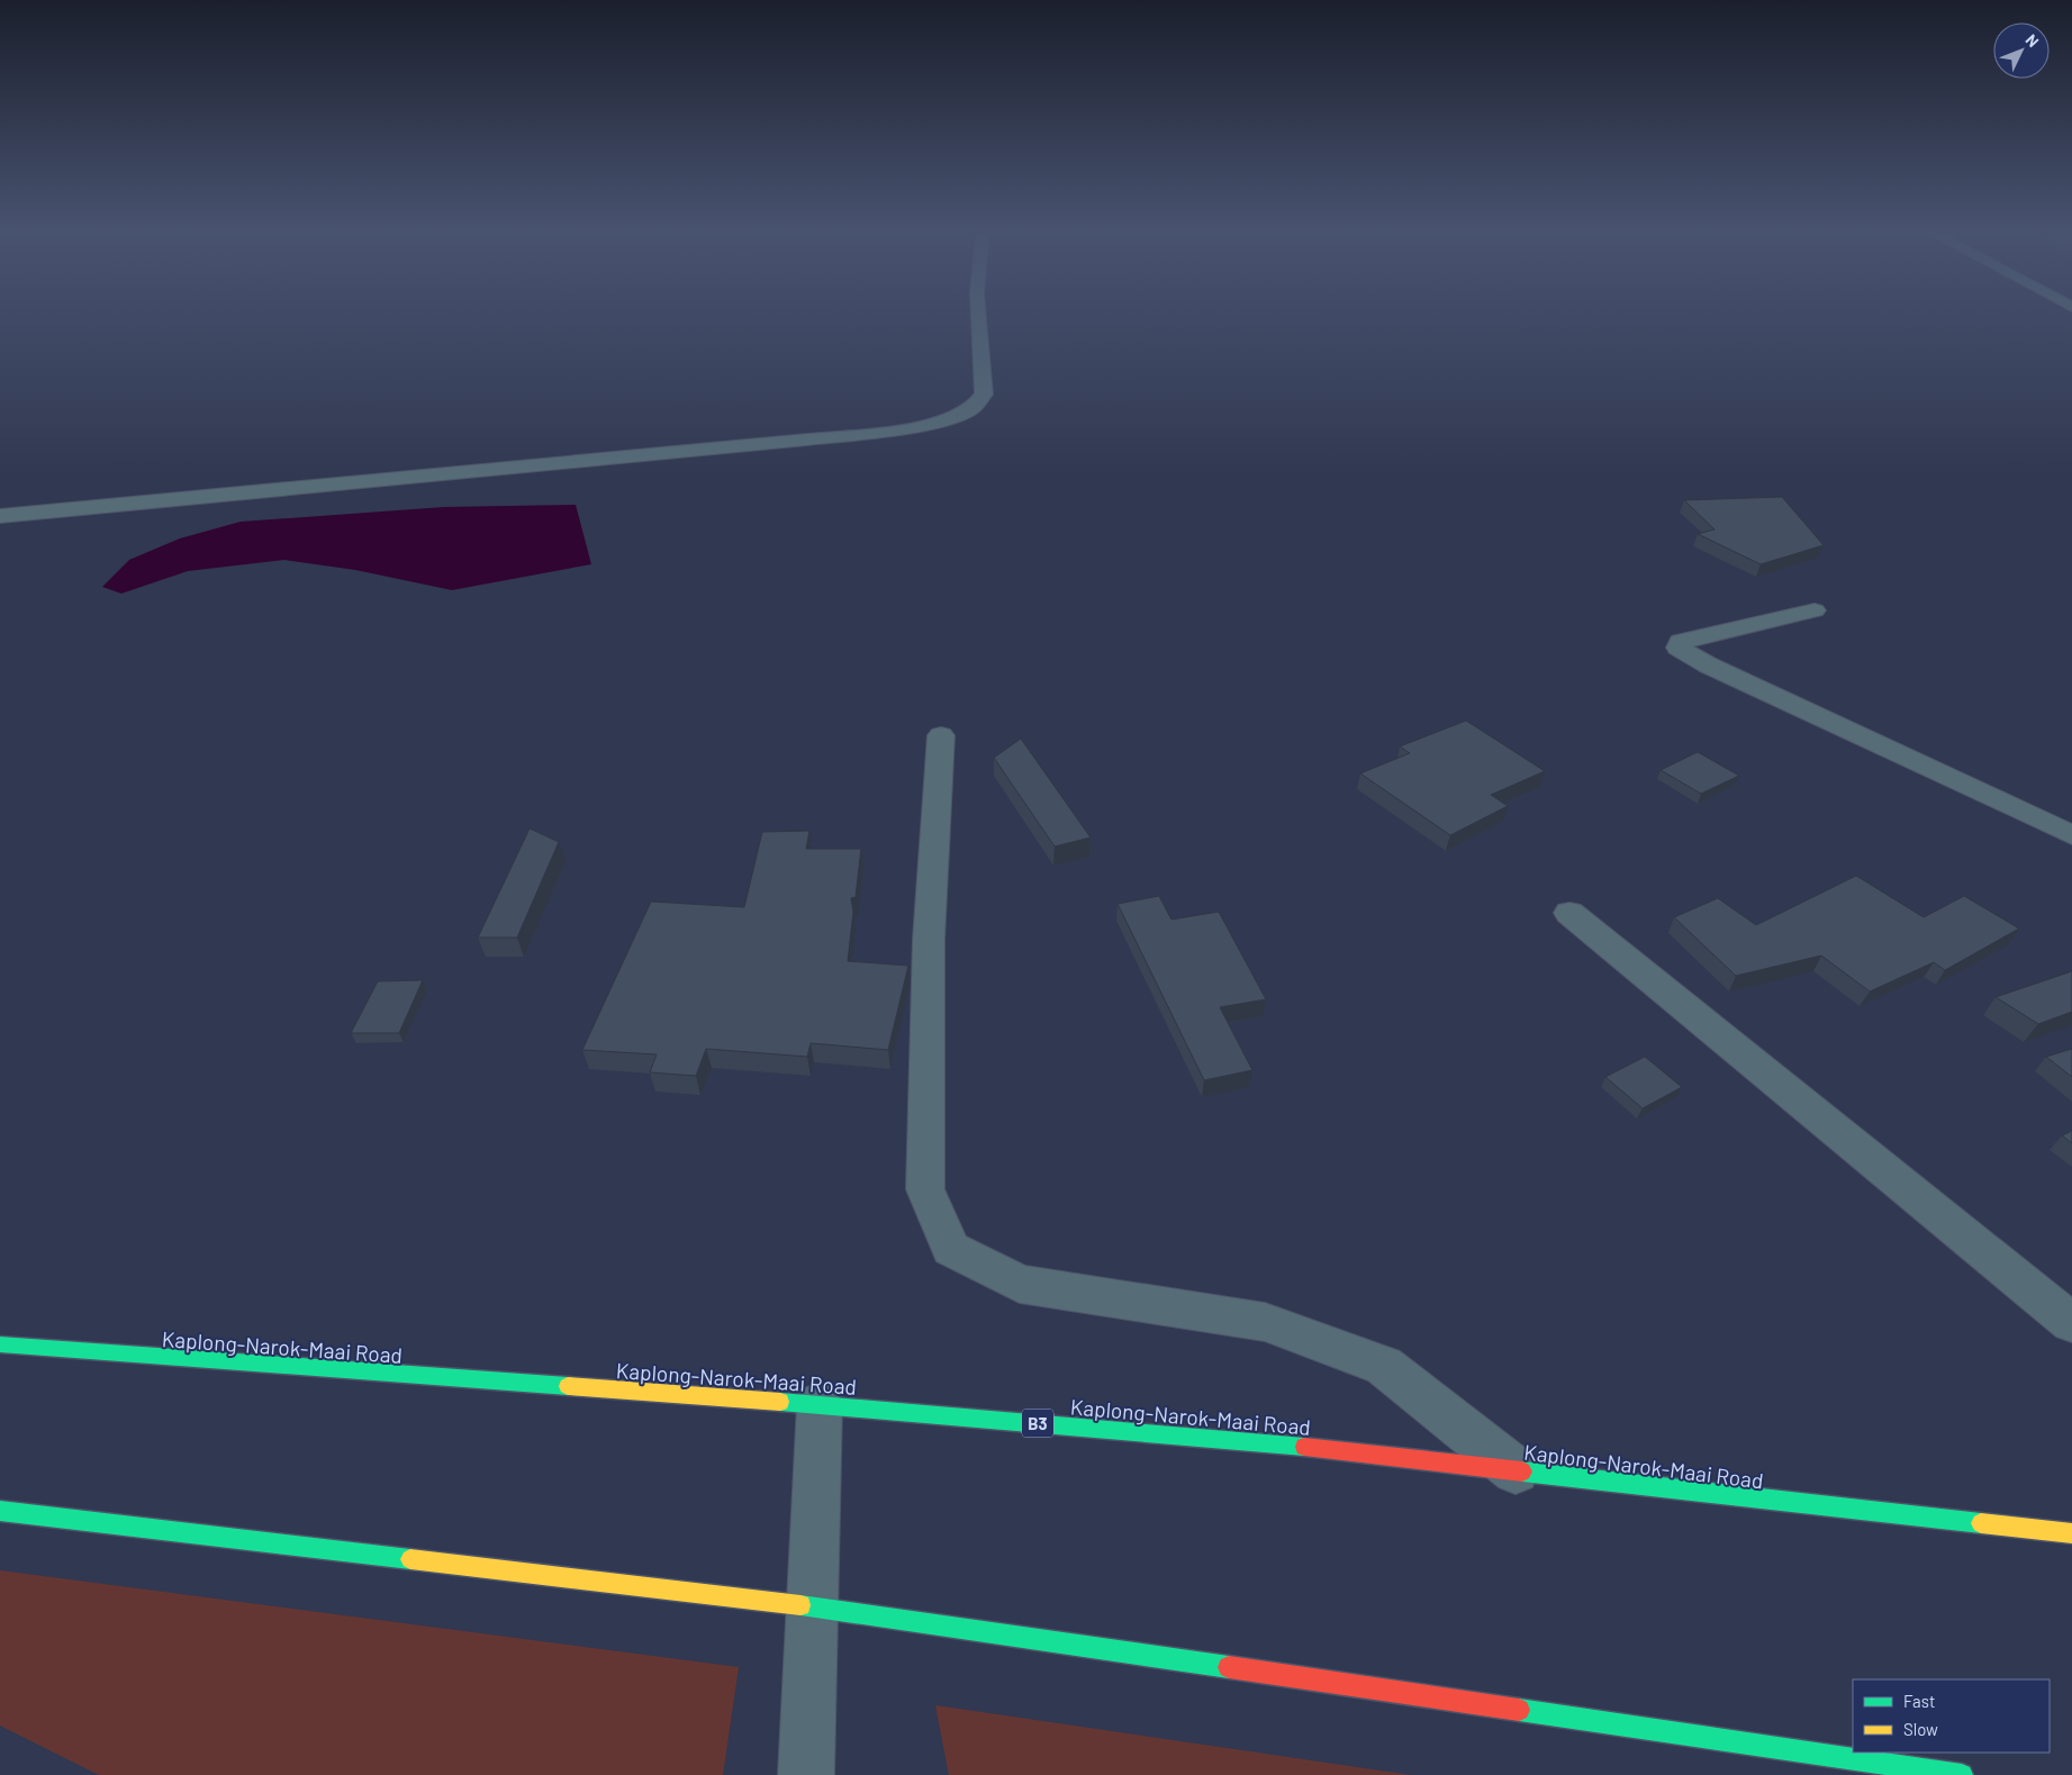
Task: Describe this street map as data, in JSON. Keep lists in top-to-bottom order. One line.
{"streets":{"main road":["Kaplong-Narok-Maai Road","B3"]},"legend":["Fast","Slow"],"north":"top right"}
